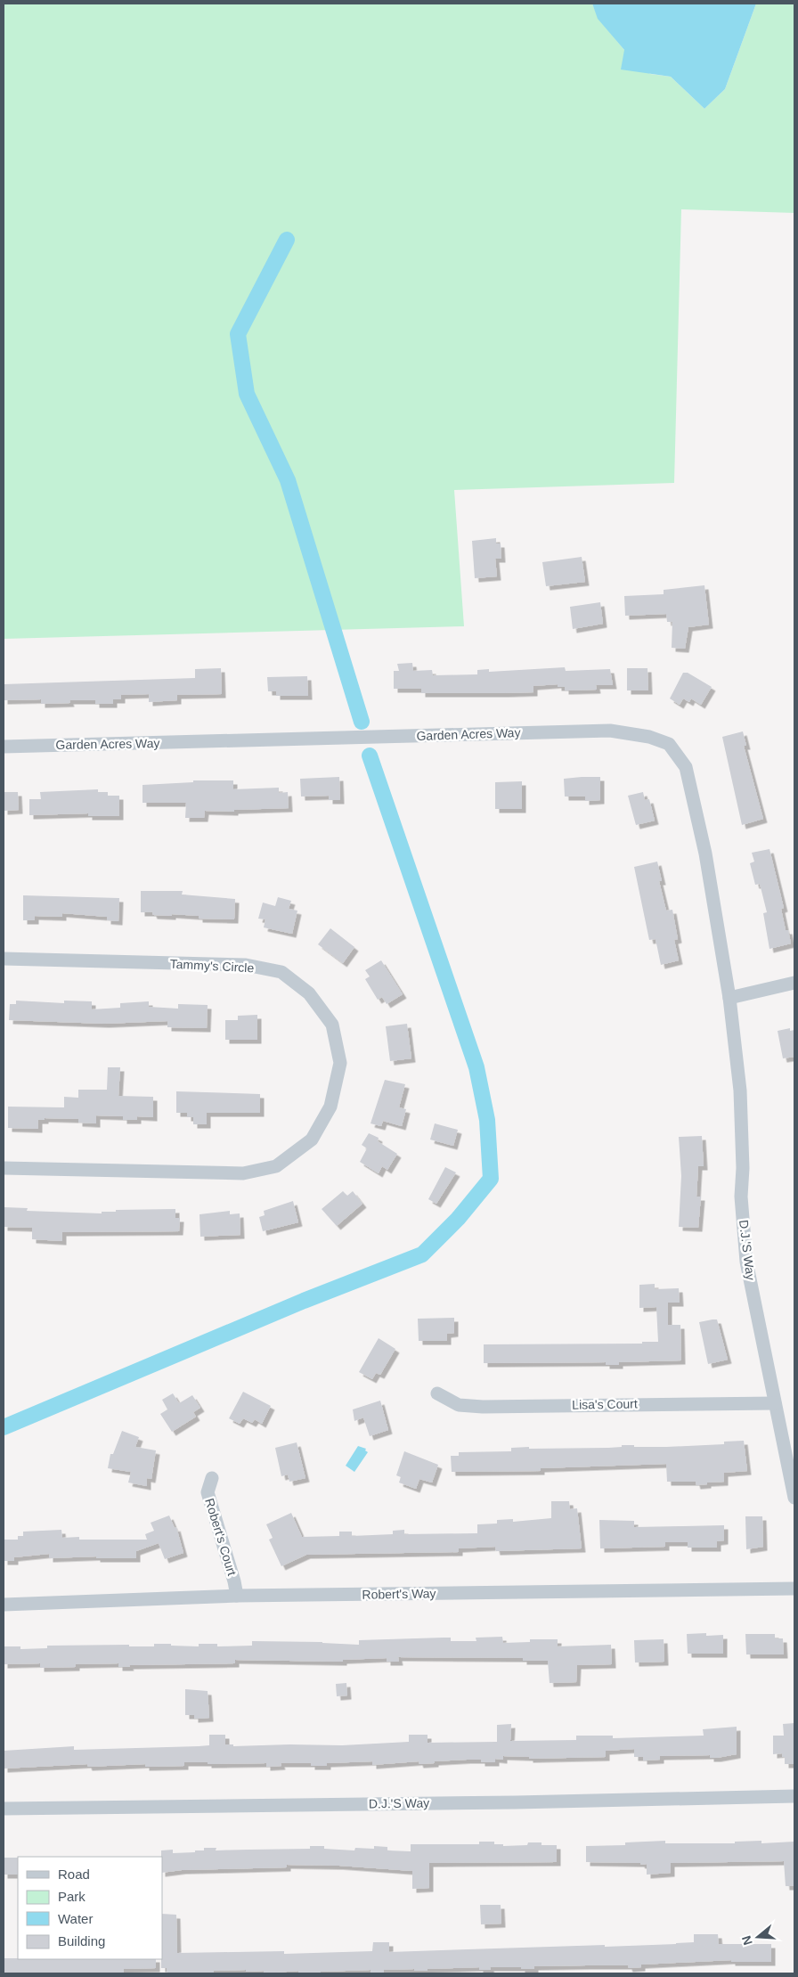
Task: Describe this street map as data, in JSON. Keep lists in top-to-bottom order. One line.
{"streets":{"street":["Garden Acres Way","Tammy's Circle","D.J.'S Way","Lisa's Court","Robert's Court","Robert's Way"]},"crossings":[["Garden Acres Way","D.J.'S Way"],["D.J.'S Way","Lisa's Court"],["Robert's Court","Robert's Way"]],"legend":["Road","Park","Water","Building"],"north":"left"}
